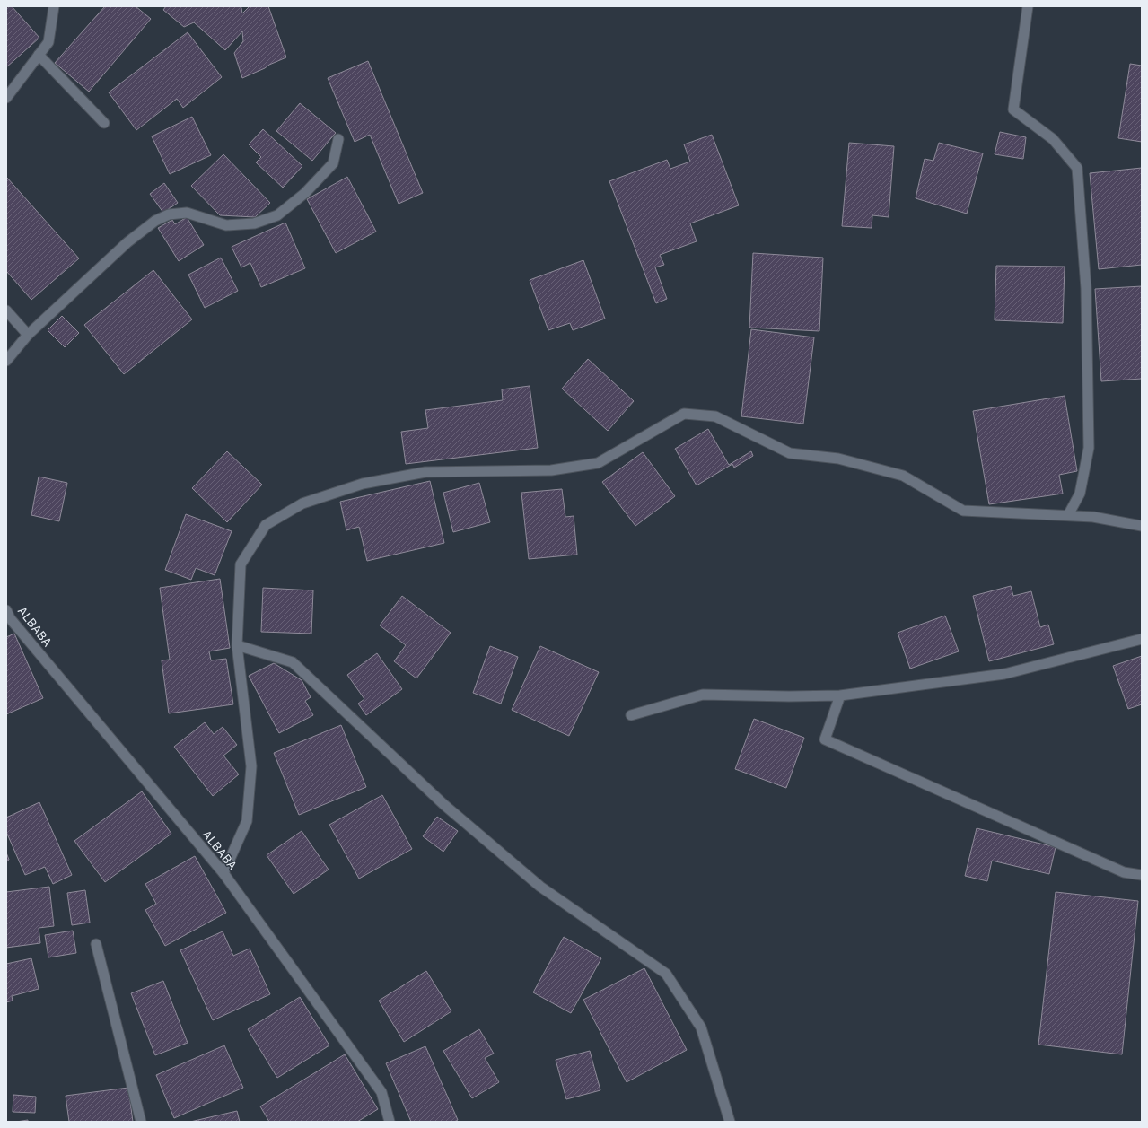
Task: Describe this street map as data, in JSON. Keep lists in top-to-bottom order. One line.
{"streets":{"street":["ALBABA"]}}
